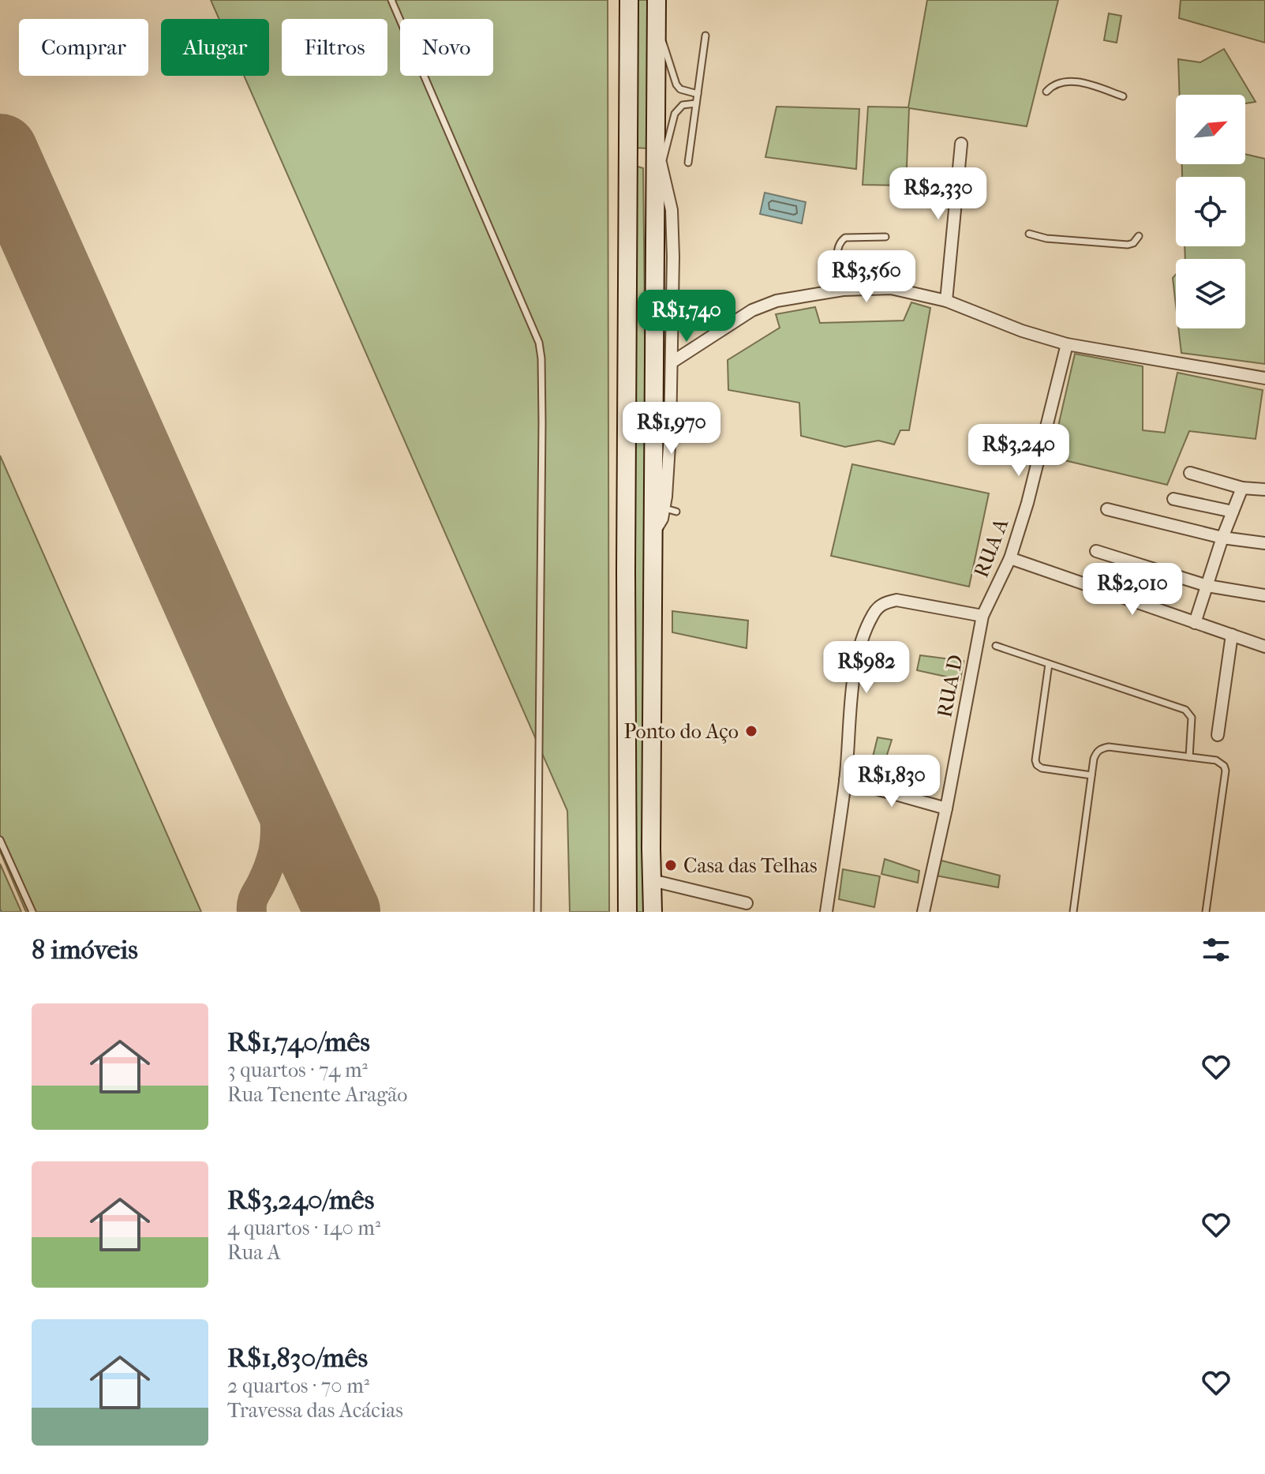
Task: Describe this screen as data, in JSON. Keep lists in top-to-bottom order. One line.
{"streets":{"street":["RUA A","RUA D"]},"crossings":[["RUA A","RUA D"]],"places":["Ponto do Aço","Casa das Telhas"],"north":"top right","page":{"chip":["Comprar","Alugar","Filtros","Novo"],"price":["R$2,330","R$3,560","R$1,740","R$1,970","R$3,240","R$2,010","R$982","R$1,830"],"heading":"8 imóveis","list":[{"name":"R$1,740/mês","note":"3 quartos · 74 m² · Rua Tenente Aragão"},{"name":"R$3,240/mês","note":"4 quartos · 140 m² · Rua A"},{"name":"R$1,830/mês","note":"2 quartos · 70 m² · Travessa das Acácias"}]}}
